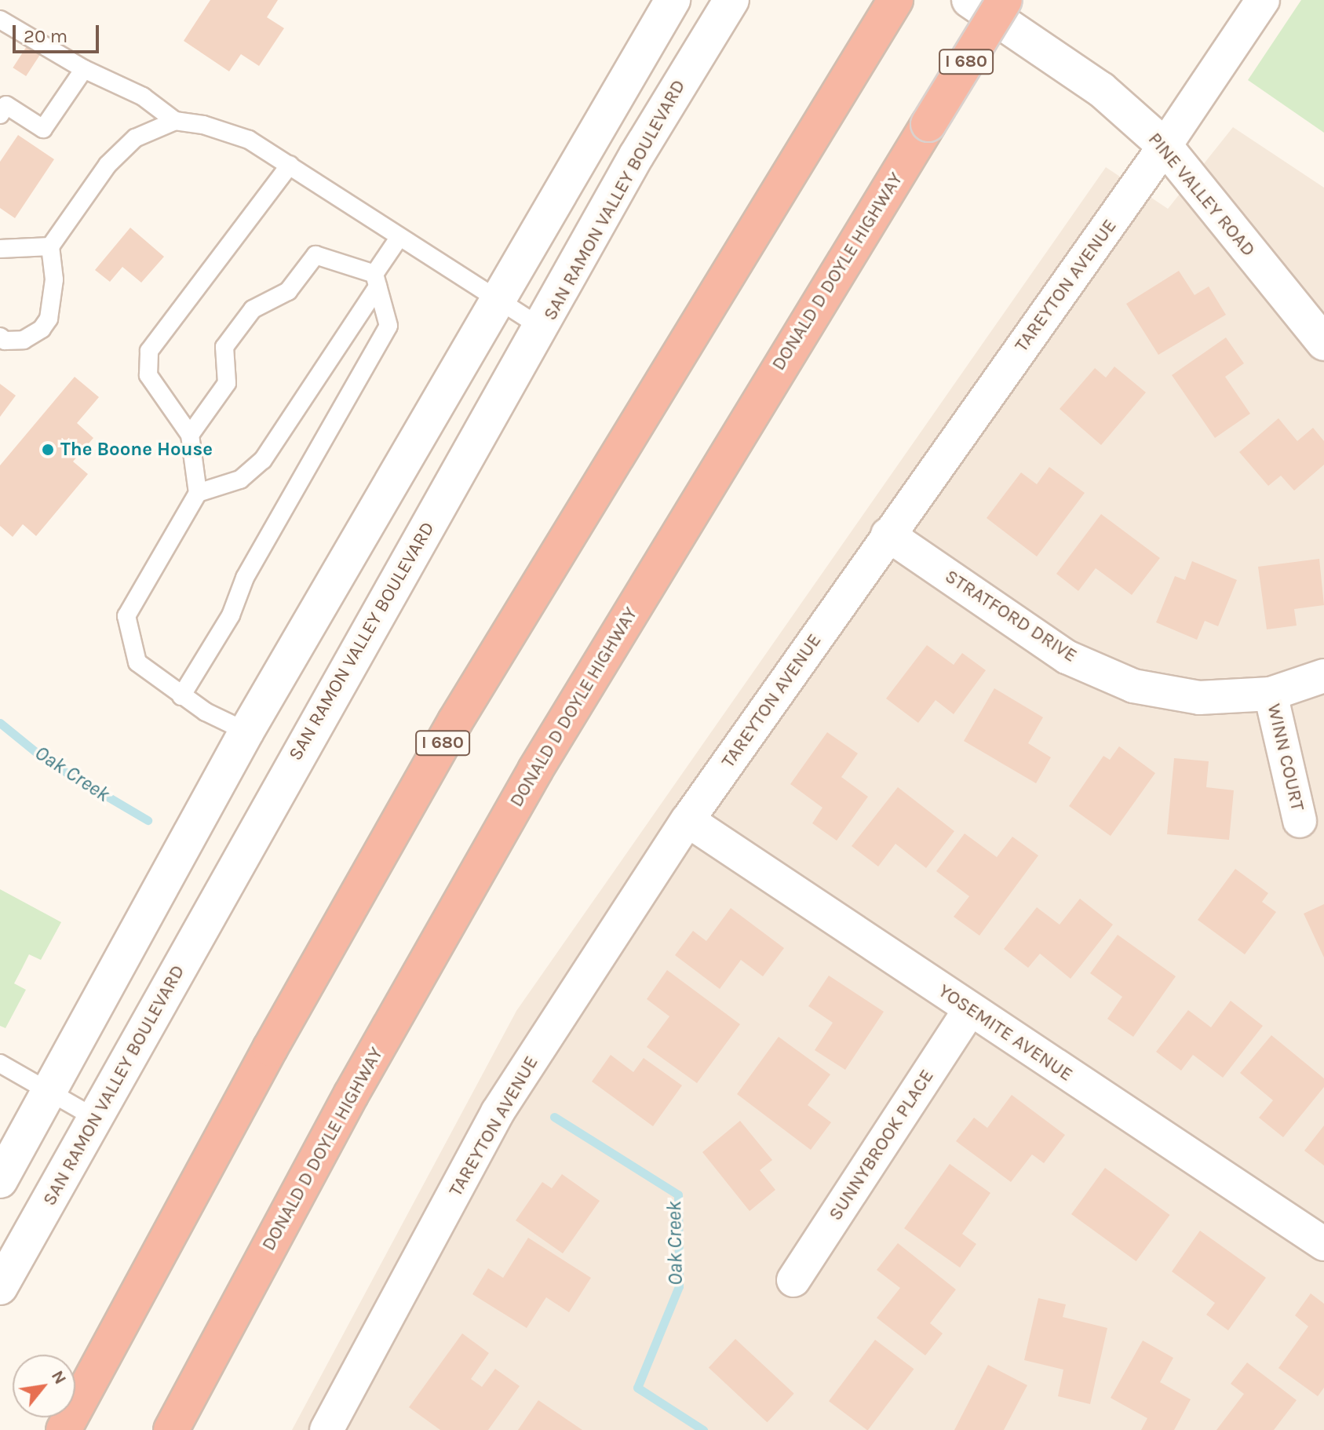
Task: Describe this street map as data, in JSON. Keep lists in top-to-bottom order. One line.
{"streets":{"highway":["I 680","DONALD D DOYLE HIGHWAY"],"main road":["PINE VALLEY ROAD","SAN RAMON VALLEY BOULEVARD"],"street":["TAREYTON AVENUE","STRATFORD DRIVE","WINN COURT","YOSEMITE AVENUE","SUNNYBROOK PLACE"]},"crossings":[["PINE VALLEY ROAD","TAREYTON AVENUE"],["TAREYTON AVENUE","STRATFORD DRIVE"],["TAREYTON AVENUE","YOSEMITE AVENUE"],["STRATFORD DRIVE","WINN COURT"],["YOSEMITE AVENUE","SUNNYBROOK PLACE"]],"water":["Oak Creek"],"places":["The Boone House"],"scale_bar":"20 m","north":"top right"}
